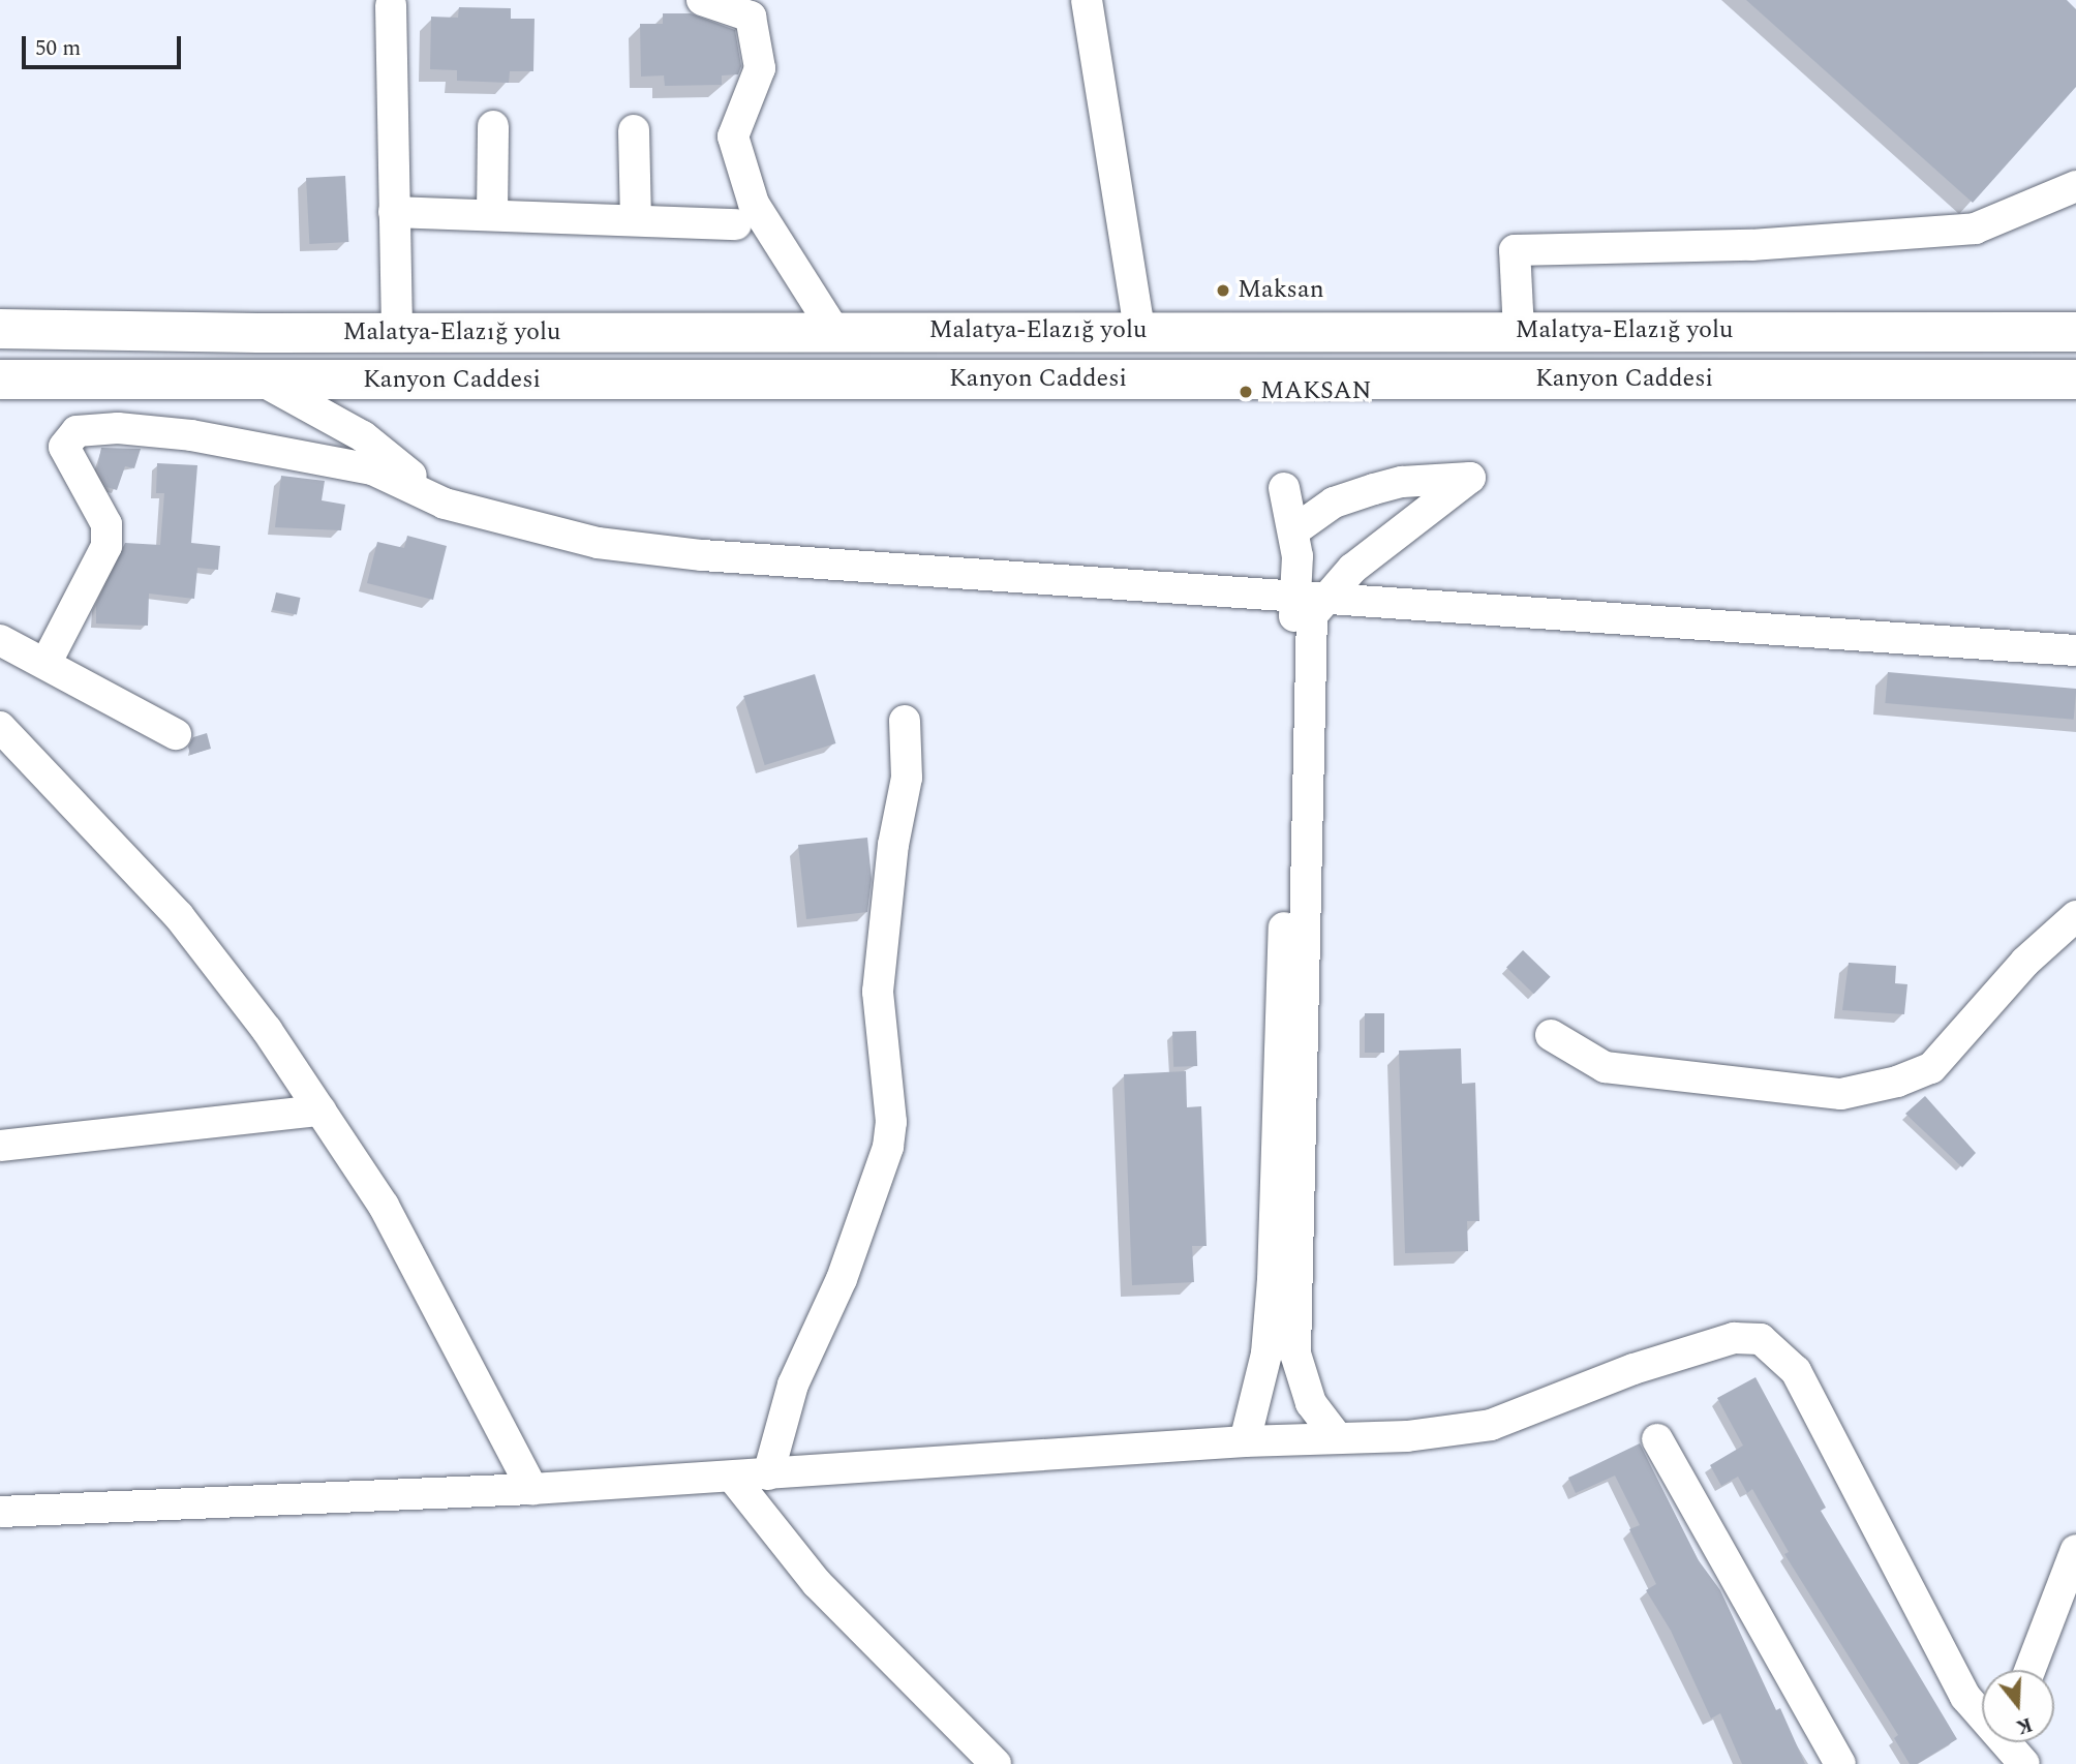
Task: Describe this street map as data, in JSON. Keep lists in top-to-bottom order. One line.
{"streets":{"highway":["Malatya-Elazığ yolu","Kanyon Caddesi"]},"places":["Maksan","MAKSAN"],"scale_bar":"50 m","north":"bottom"}
